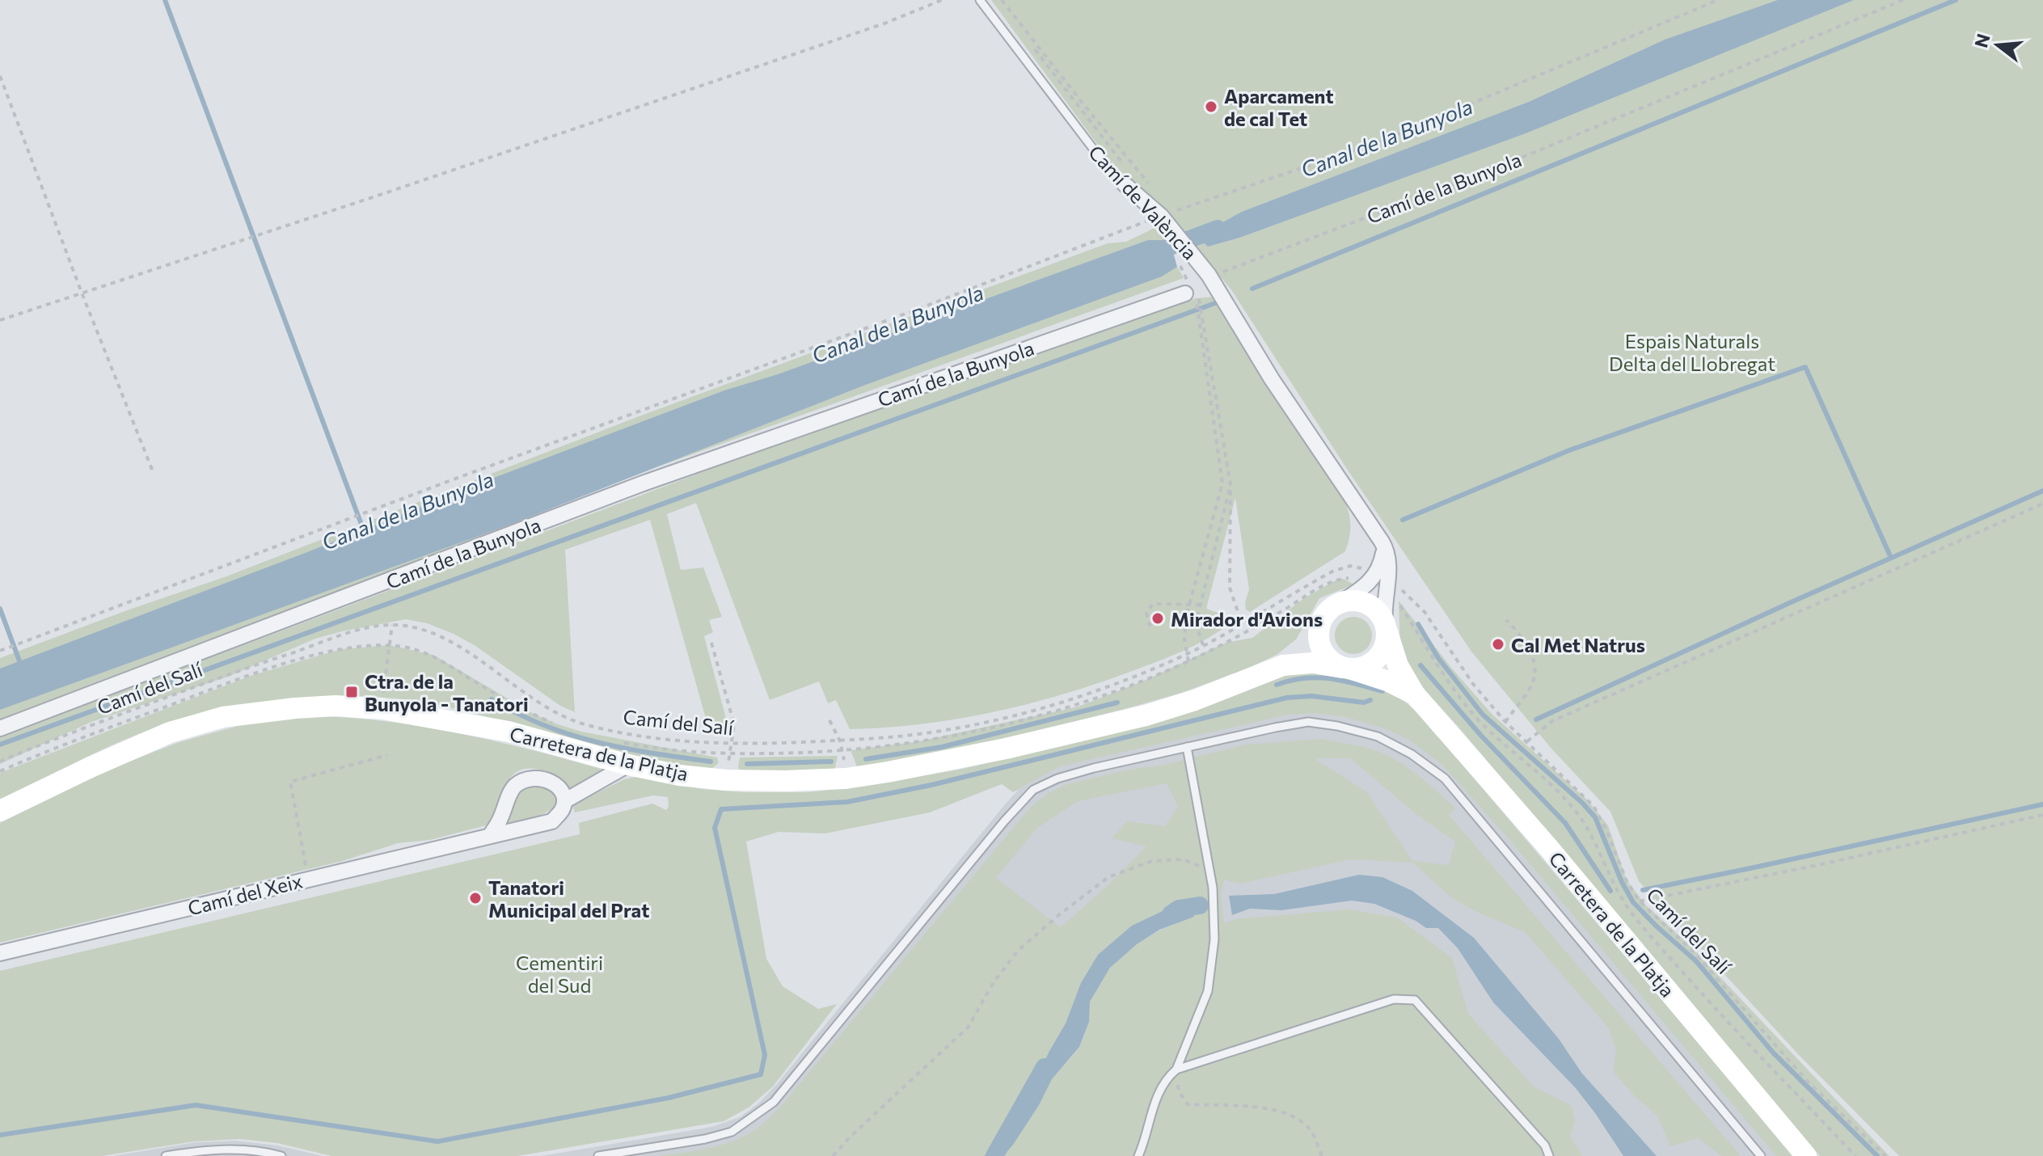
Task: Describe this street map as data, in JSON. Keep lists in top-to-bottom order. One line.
{"streets":{"street":["Camí de la Bunyola","Camí de València","Carretera de la Platja","Camí del Xeix"],"path":["Camí del Salí"]},"crossings":[["Camí de la Bunyola","Camí de València"],["Camí de València","Carretera de la Platja"],["Carretera de la Platja","Camí del Xeix"]],"water":["Canal de la Bunyola"],"parks":["Espais Naturals Delta del Llobregat","Cementiri del Sud"],"places":{"other":["Aparcament de cal Tet","Mirador d'Avions","Cal Met Natrus","Tanatori Municipal del Prat"],"transit":["Ctra. de la Bunyola - Tanatori"]},"north":"left"}
